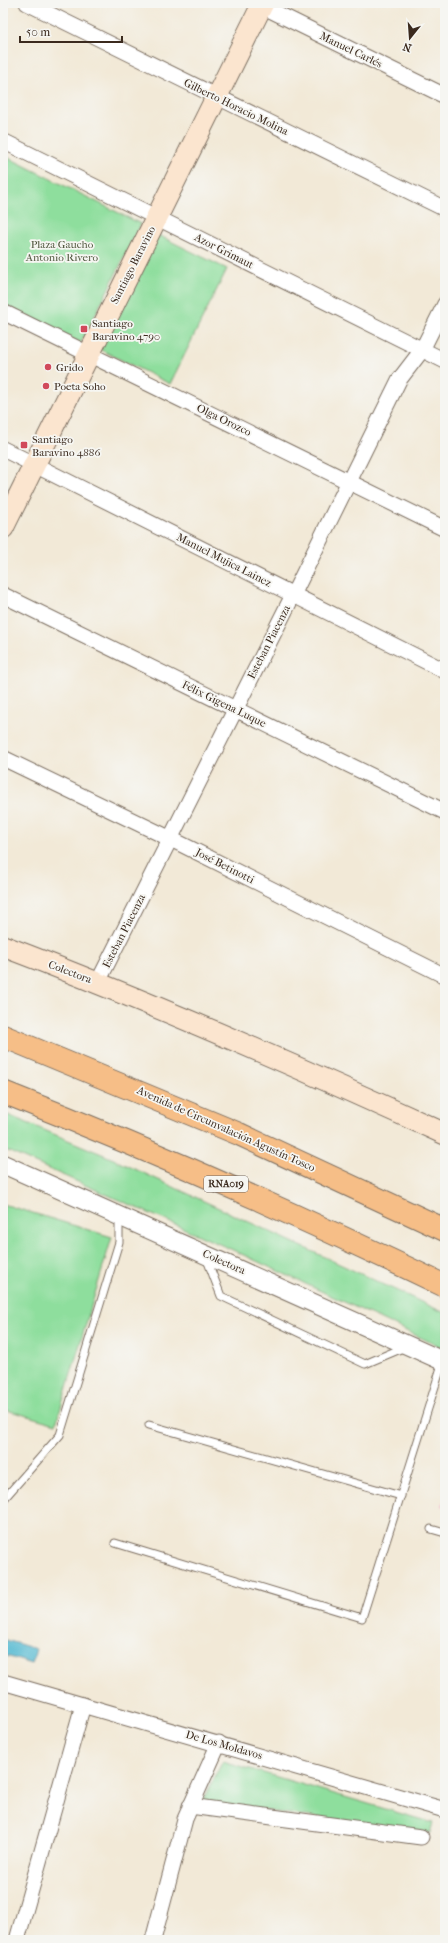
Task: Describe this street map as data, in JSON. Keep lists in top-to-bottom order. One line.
{"streets":{"highway":["Avenida de Circunvalación Agustín Tosco","RNA019"],"main road":["Santiago Baravino","Colectora"],"street":["Manuel Carlés","Gilberto Horacio Molina","Azor Grimaut","Olga Orozco","Manuel Mujica Lainez","Esteban Piacenza","Félix Gigena Luque","José Betinotti","De Los Moldavos"]},"crossings":[["Manuel Carlés","Santiago Baravino"],["Gilberto Horacio Molina","Santiago Baravino"],["Azor Grimaut","Santiago Baravino"],["Azor Grimaut","Esteban Piacenza"],["Santiago Baravino","Olga Orozco"],["Santiago Baravino","Manuel Mujica Lainez"],["Olga Orozco","Esteban Piacenza"],["Manuel Mujica Lainez","Esteban Piacenza"],["Esteban Piacenza","Félix Gigena Luque"],["Esteban Piacenza","José Betinotti"],["Esteban Piacenza","Colectora"]],"parks":["Plaza Gaucho Antonio Rivero"],"places":{"transit":["Santiago Baravino 4790","Santiago Baravino 4886"],"other":["Grido","Poeta Soho"]},"scale_bar":"50 m","north":"bottom"}
